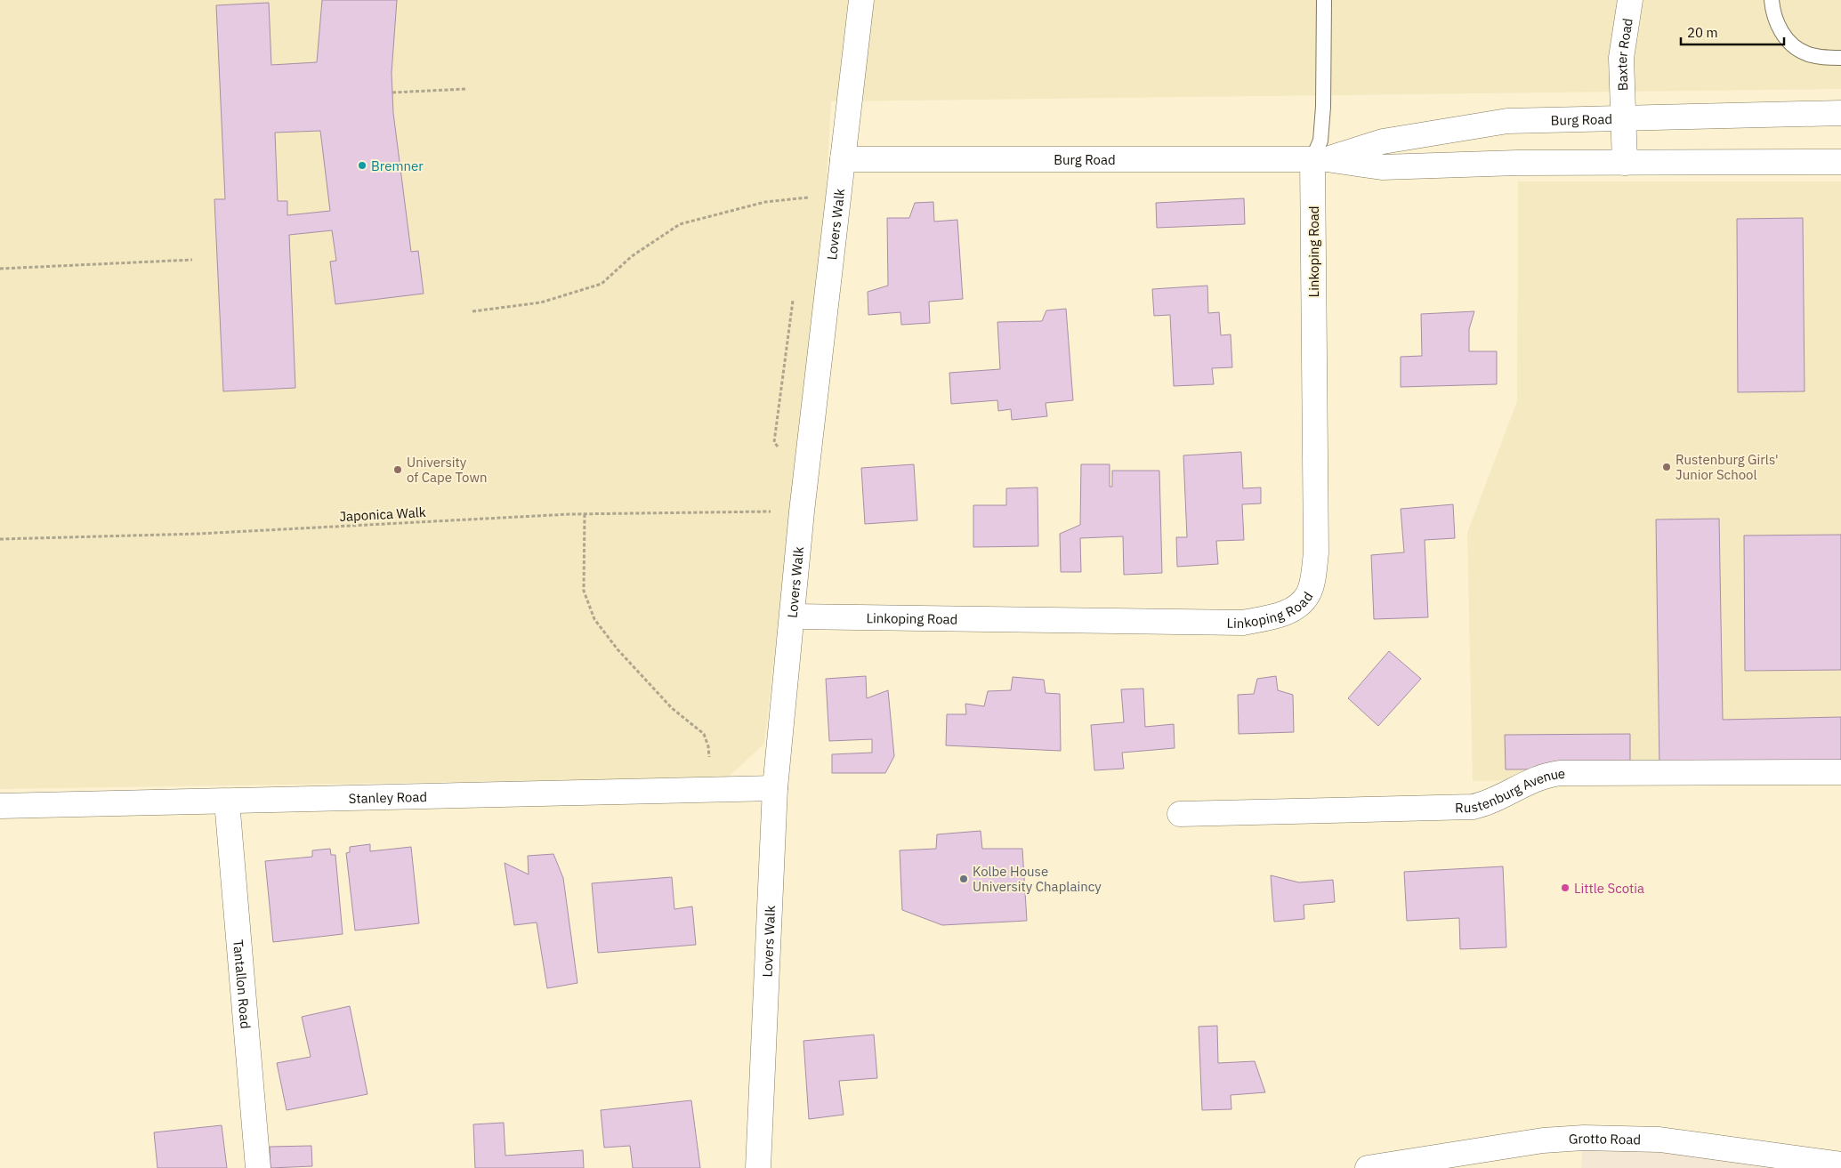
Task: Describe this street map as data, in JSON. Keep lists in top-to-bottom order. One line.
{"streets":{"street":["Baxter Road","Burg Road","Lovers Walk","Linkoping Road","Rustenburg Avenue","Stanley Road","Tantallon Road","Grotto Road"],"path":["Japonica Walk"]},"crossings":[["Baxter Road","Burg Road"],["Burg Road","Lovers Walk"],["Burg Road","Linkoping Road"],["Lovers Walk","Linkoping Road"],["Lovers Walk","Stanley Road"],["Stanley Road","Tantallon Road"]],"places":["Bremner","Rustenburg Girls' Junior School","University of Cape Town","Kolbe House University Chaplaincy","Little Scotia"],"scale_bar":"20 m"}
